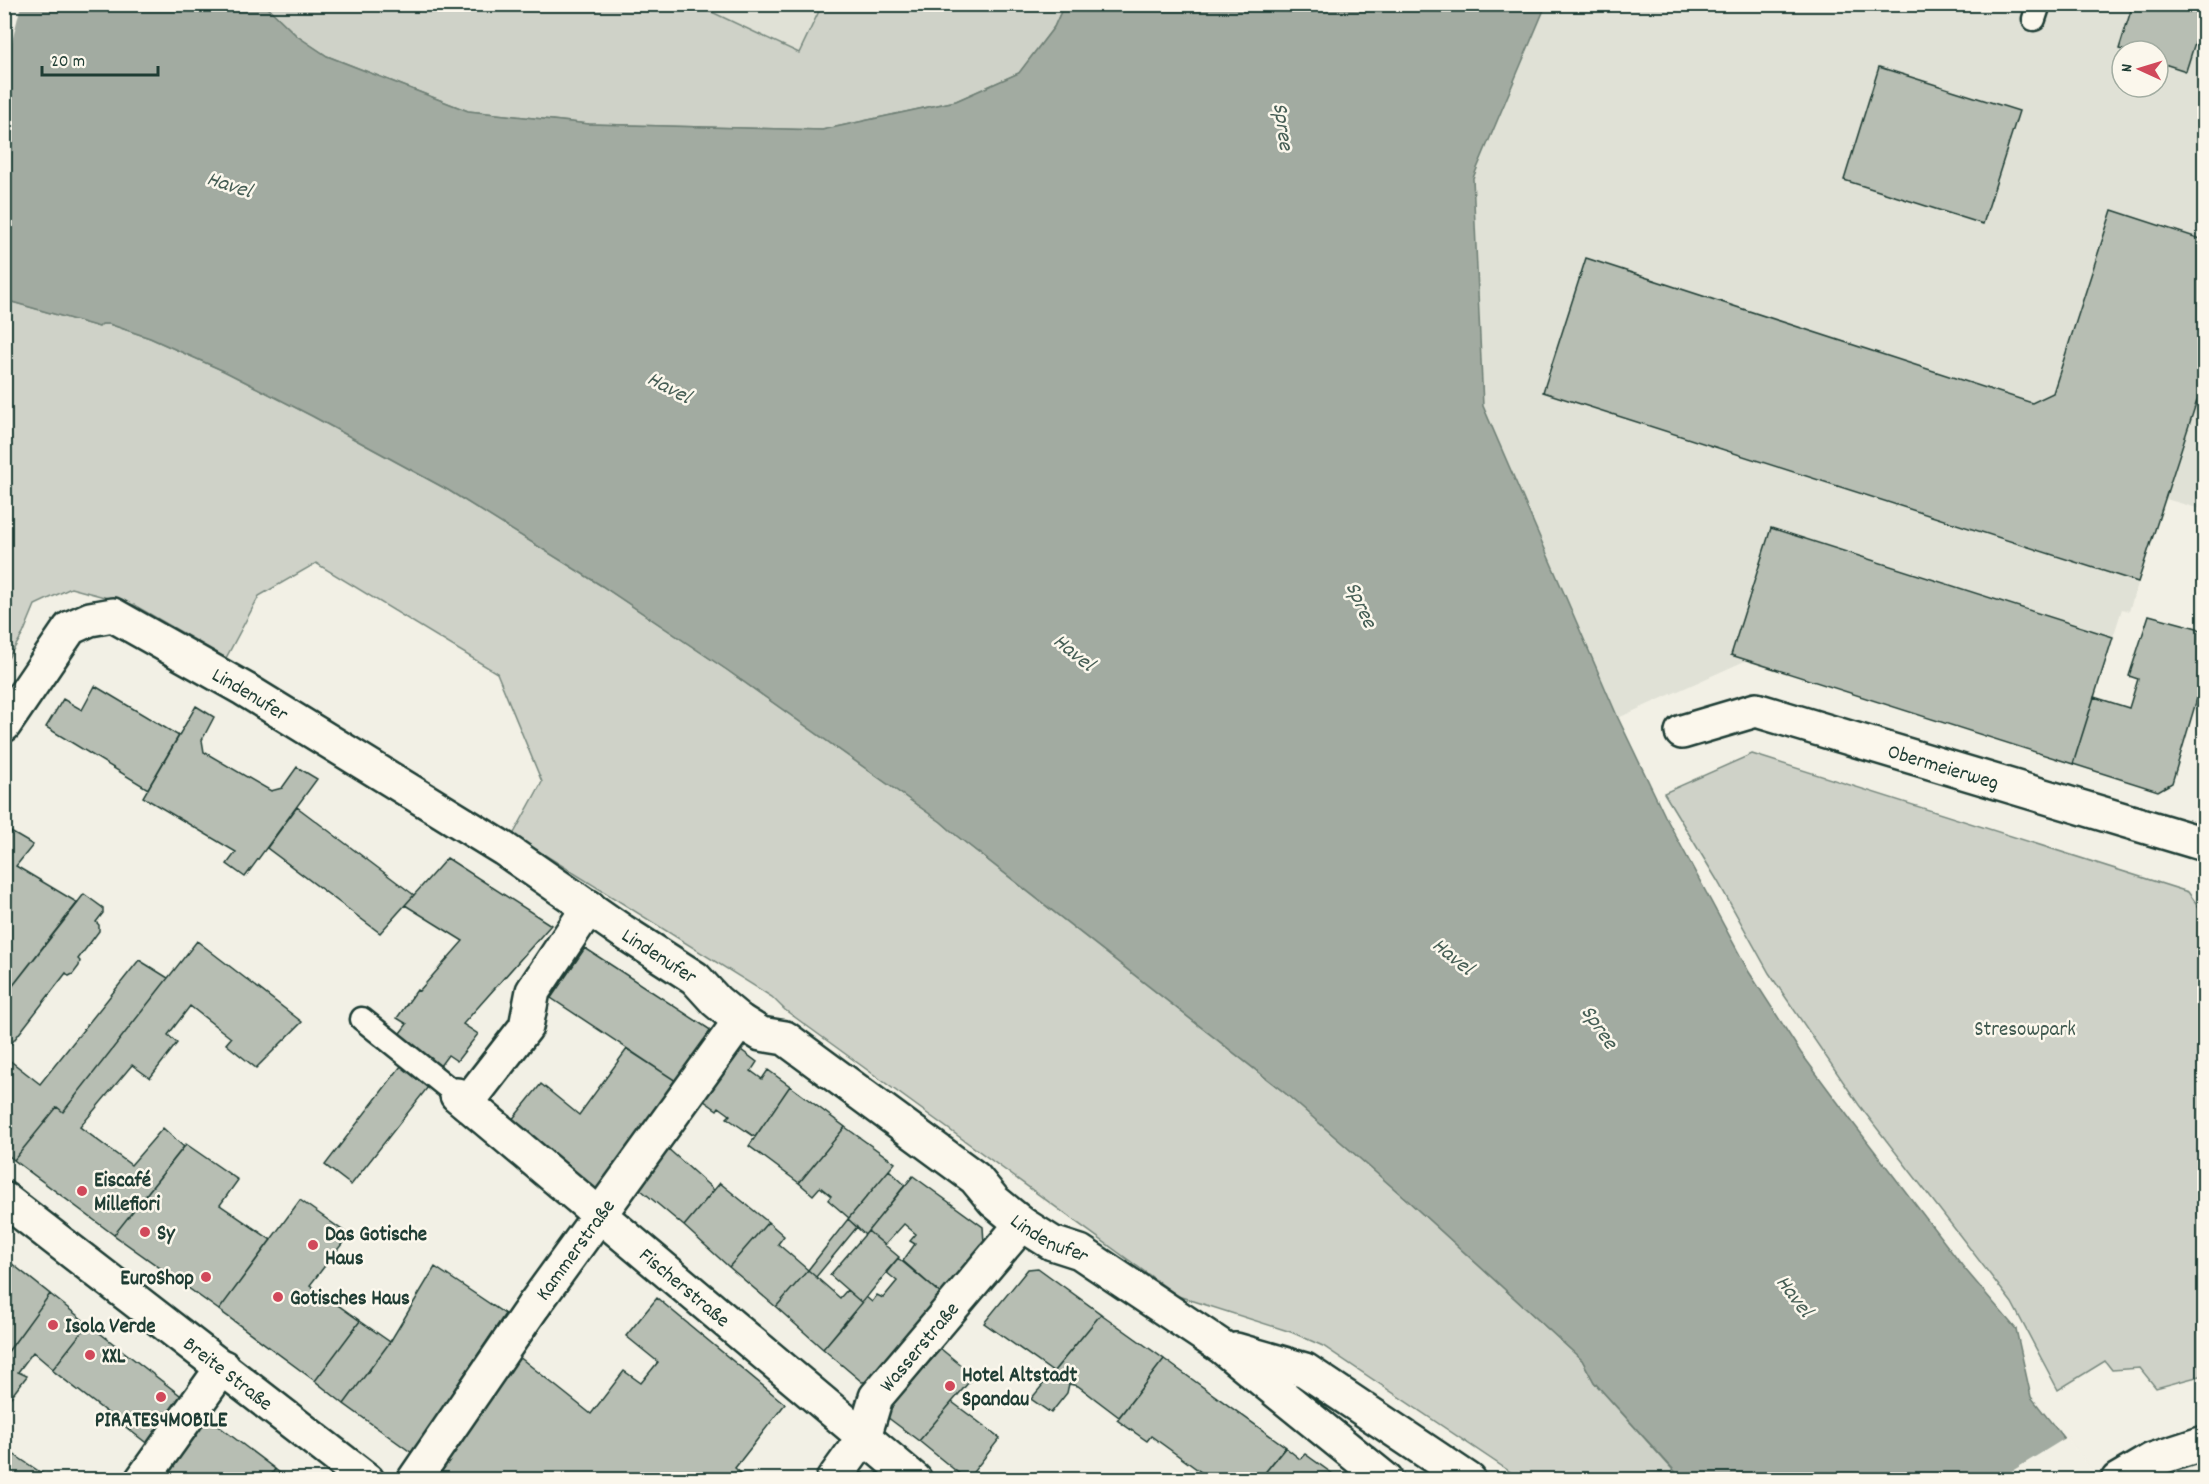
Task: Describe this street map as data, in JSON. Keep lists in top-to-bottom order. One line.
{"streets":{"street":["Lindenufer","Obermeierweg","Kammerstraße","Fischerstraße","Wasserstraße","Breite Straße"]},"crossings":[["Lindenufer","Kammerstraße"],["Lindenufer","Wasserstraße"],["Kammerstraße","Fischerstraße"],["Fischerstraße","Wasserstraße"]],"water":["Spree","Havel"],"parks":["Stresowpark"],"places":["Eiscafé Millefiori","Sy","Das Gotische Haus","EuroShop","Gotisches Haus","Isola Verde","XXL","Hotel Altstadt Spandau","PIRATES4MOBILE"],"scale_bar":"20 m","north":"left"}
